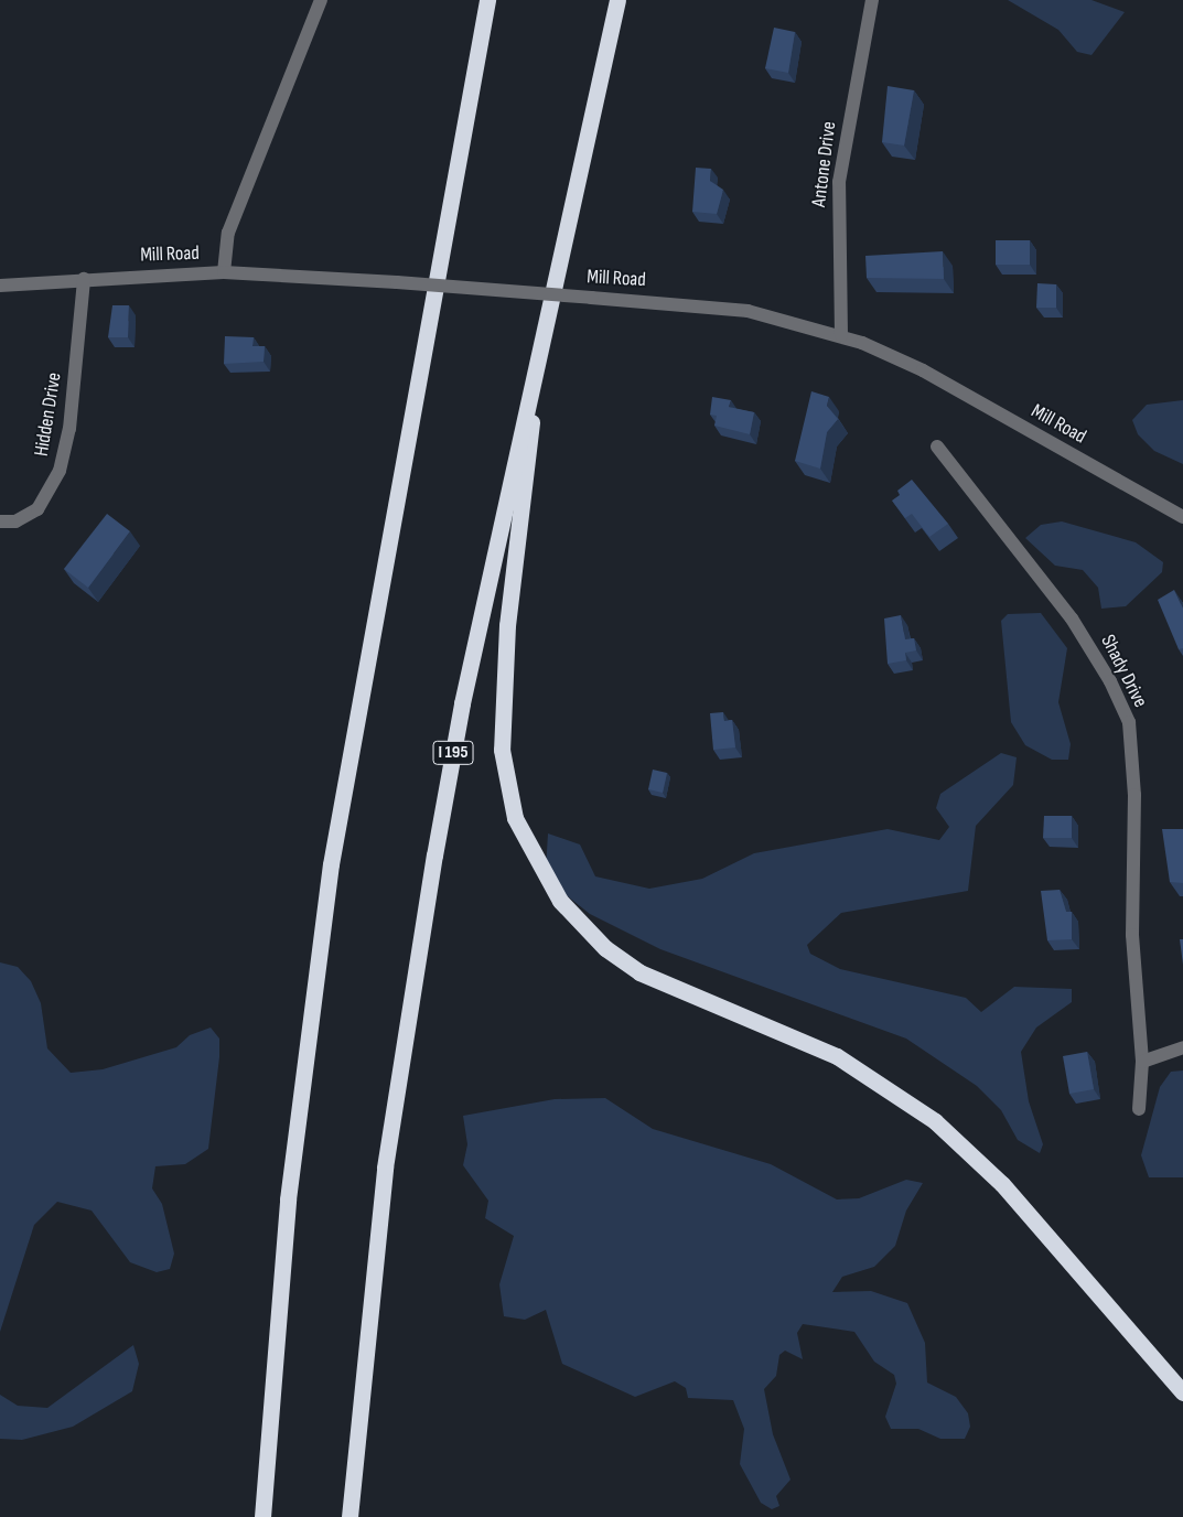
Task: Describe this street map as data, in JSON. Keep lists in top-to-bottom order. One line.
{"streets":{"highway":["I 195"],"street":["Antone Drive","Mill Road","Hidden Drive","Shady Drive"]},"crossings":[["Antone Drive","Mill Road"],["Mill Road","Hidden Drive"]]}
